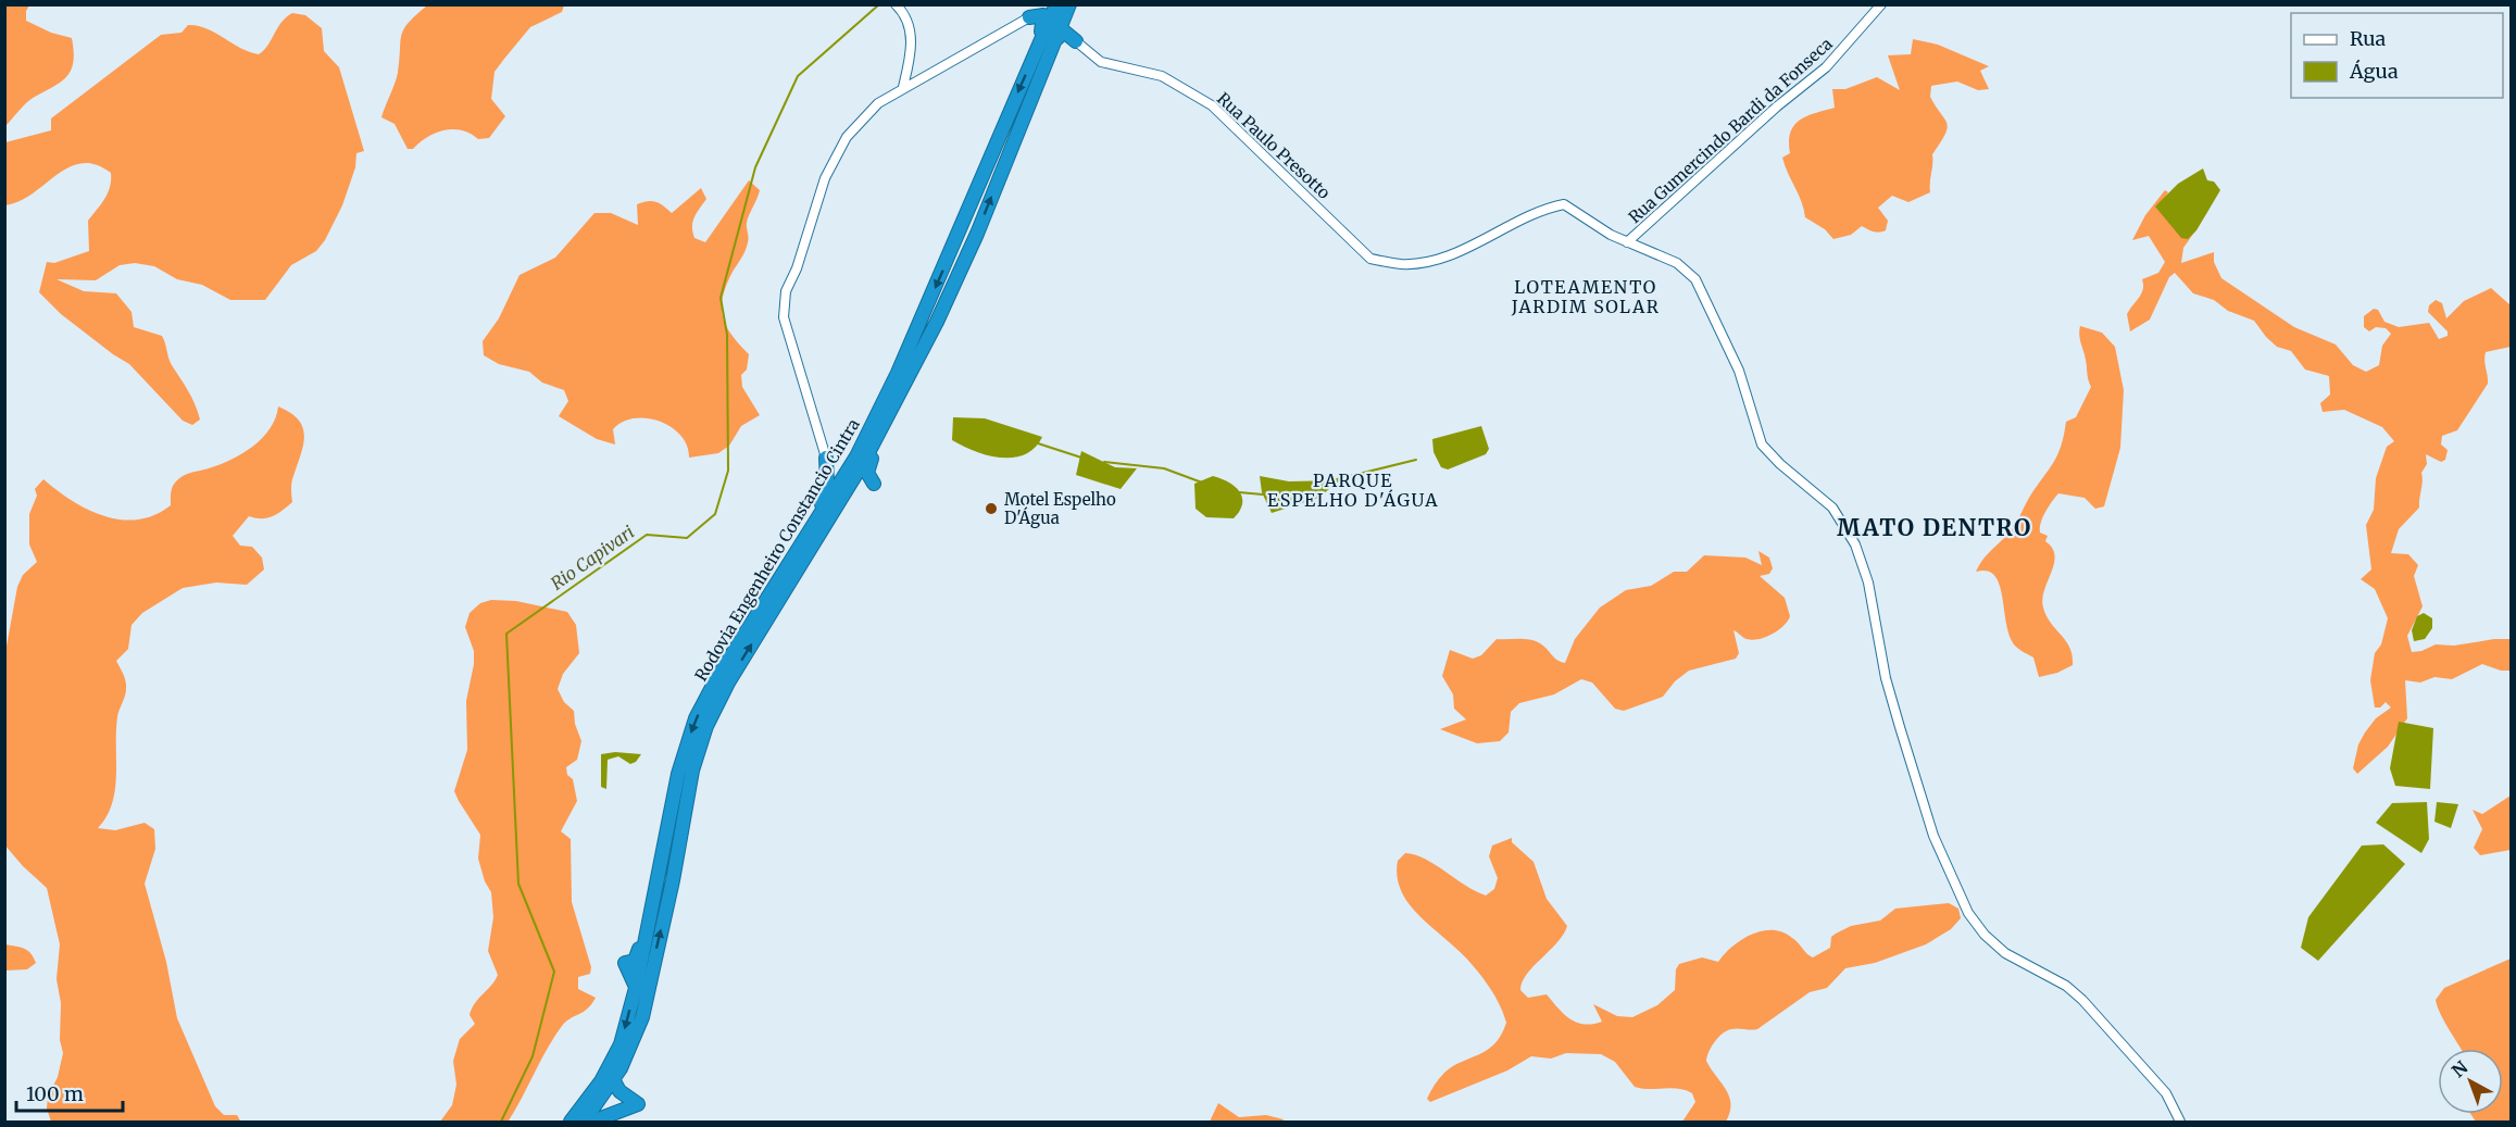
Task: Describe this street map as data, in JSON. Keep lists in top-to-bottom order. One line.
{"streets":{"highway":["Rodovia Engenheiro Constancio Cintra"],"street":["Rua Gumercindo Bardi da Fonseca","Rua Paulo Presotto"]},"crossings":[["Rua Gumercindo Bardi da Fonseca","Rua Paulo Presotto"]],"districts":["LOTEAMENTO JARDIM SOLAR","PARQUE ESPELHO D'ÁGUA","MATO DENTRO"],"water":["Rio Capivari"],"places":["Motel Espelho D'Água"],"legend":["Rua","Água"],"scale_bar":"100 m","north":"top left"}
